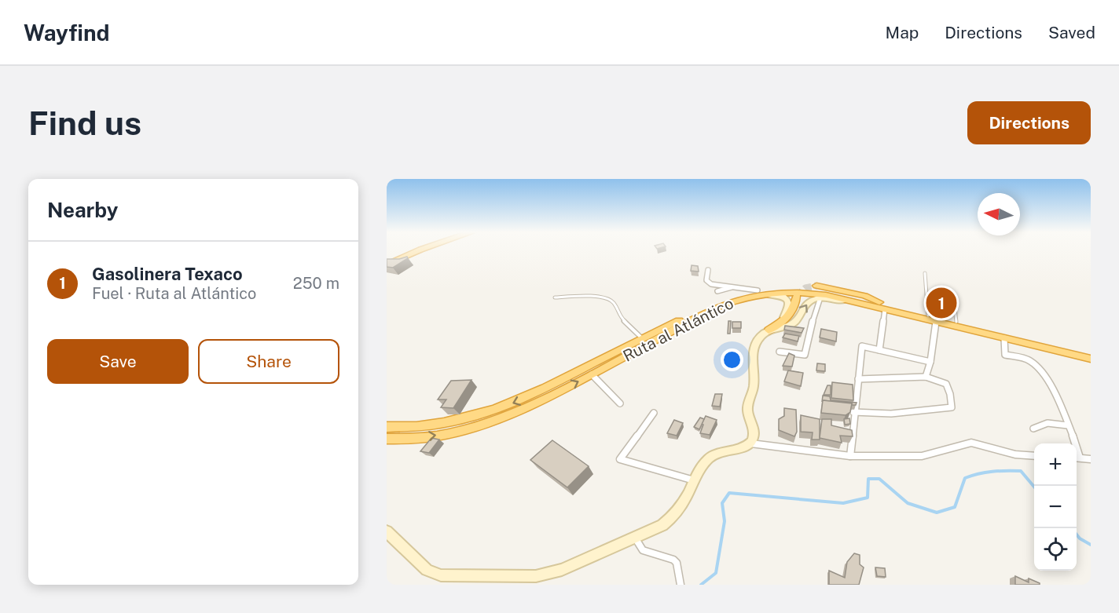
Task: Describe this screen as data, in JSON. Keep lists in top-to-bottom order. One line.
{"streets":{"highway":["Ruta al Atlántico"]},"north":"left","page":{"header":"Wayfind","nav":["Map","Directions","Saved"],"buttons":["Directions",["Save","Share"]],"title":"Find us","heading":"Nearby","list":[{"mark":"1","name":"Gasolinera Texaco","note":"Fuel · Ruta al Atlántico","value":"250 m"}],"pins":"1","map_buttons":["+","−"]}}
